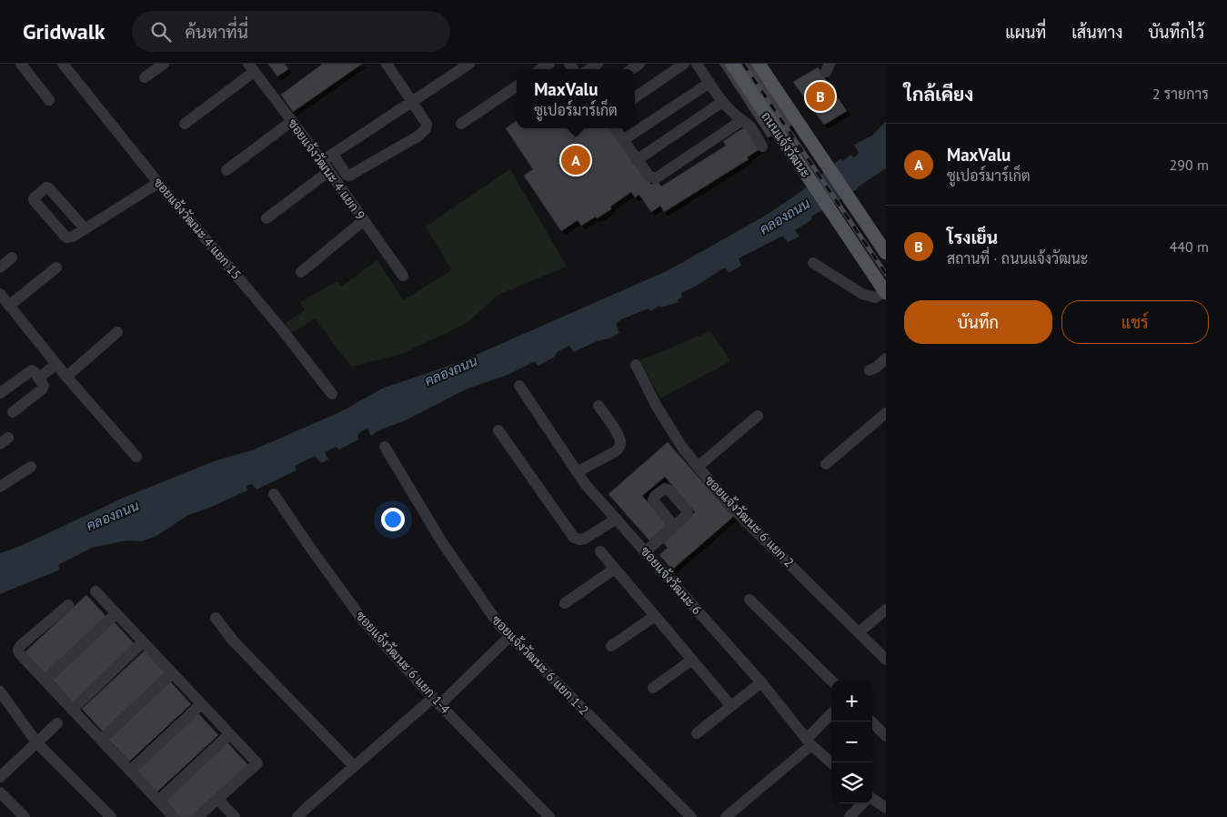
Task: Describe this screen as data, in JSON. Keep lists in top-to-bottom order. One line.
{"streets":{"main road":["ถนนแจ้งวัฒนะ"],"street":["ซอยแจ้งวัฒนะ 4 แยก 9","ซอยแจ้งวัฒนะ 4 แยก 15","ซอยแจ้งวัฒนะ 6 แยก 2","ซอยแจ้งวัฒนะ 6","ซอยแจ้งวัฒนะ 6 แยก 1-4","ซอยแจ้งวัฒนะ 6 แยก 1-2"]},"water":["คลองถนน"],"page":{"header":"Gridwalk","search":"ค้นหาที่นี่","nav":["แผนที่","เส้นทาง","บันทึกไว้"],"heading":["ใกล้เคียง","2 รายการ"],"popup":["MaxValu","ซูเปอร์มาร์เก็ต"],"pins":["B","A"],"list":[{"mark":"A","name":"MaxValu","note":"ซูเปอร์มาร์เก็ต","value":"290 m"},{"mark":"B","name":"โรงเย็น","note":"สถานที่ · ถนนแจ้งวัฒนะ","value":"440 m"}],"buttons":["บันทึก","แชร์"],"map_buttons":["+","−"]}}
